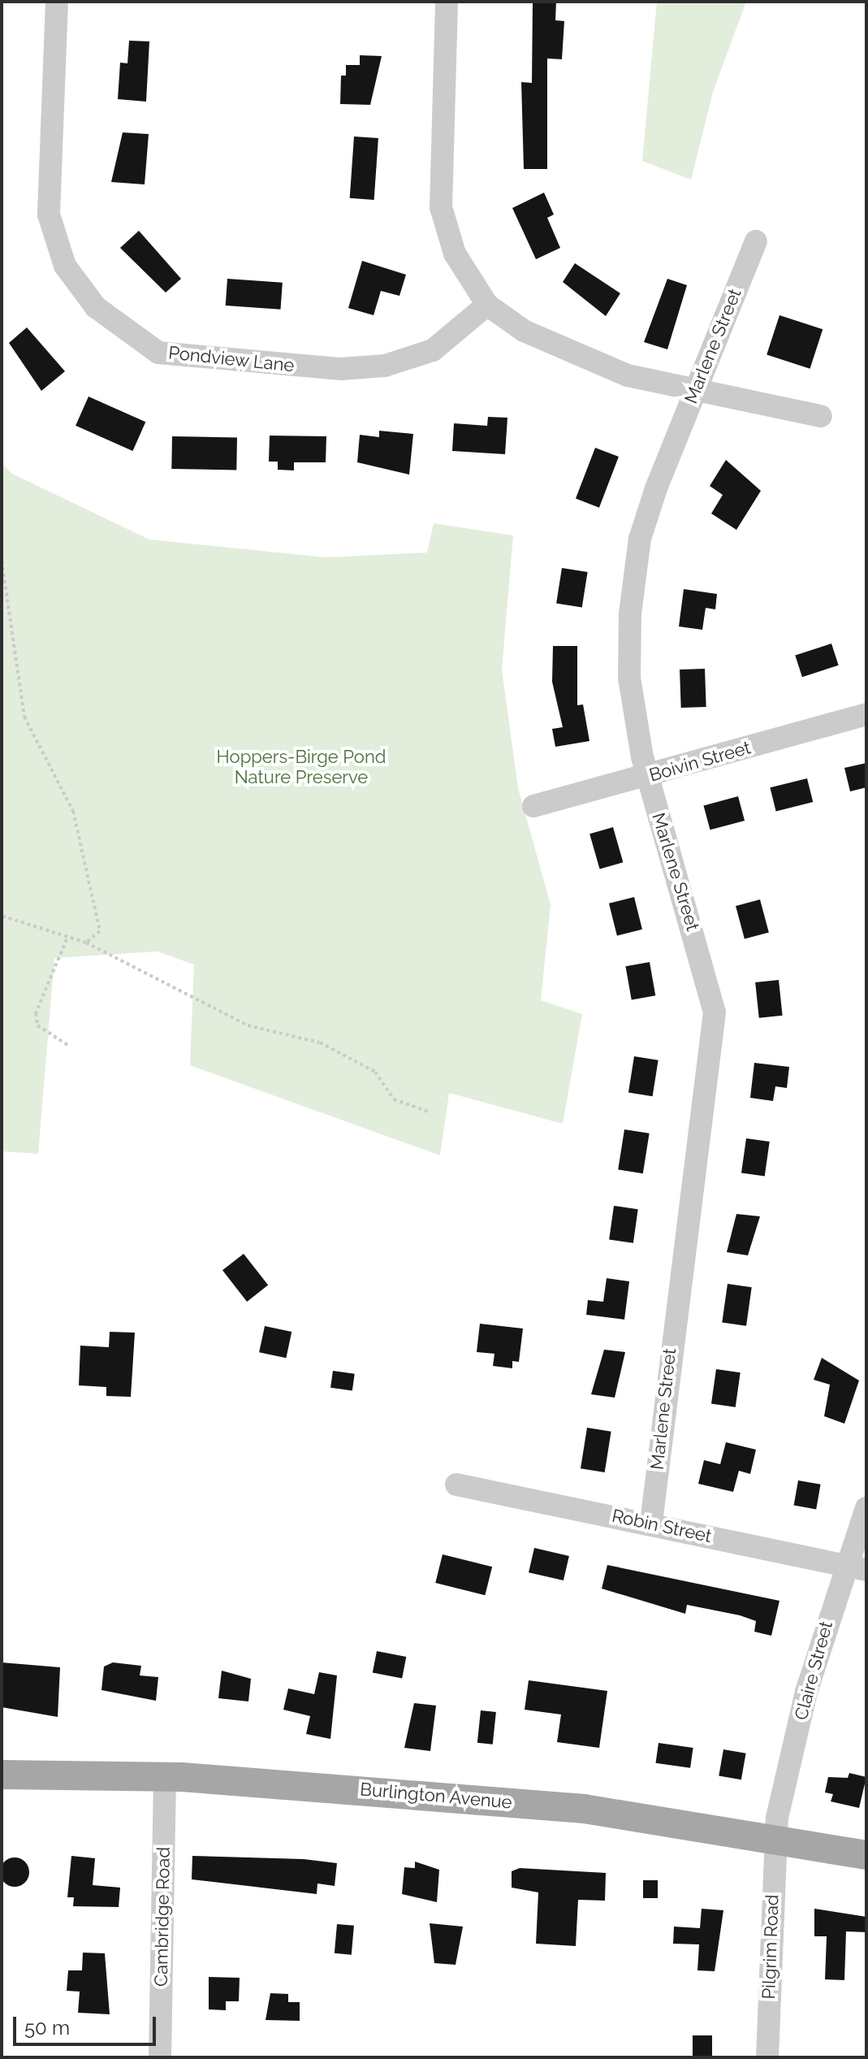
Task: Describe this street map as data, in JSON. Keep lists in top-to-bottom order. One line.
{"streets":{"main road":["Burlington Avenue"],"street":["Marlene Street","Pondview Lane","Boivin Street","Robin Street","Claire Street","Cambridge Road","Pilgrim Road"]},"crossings":[["Marlene Street","Boivin Street"],["Marlene Street","Robin Street"],["Robin Street","Claire Street"],["Claire Street","Burlington Avenue"],["Claire Street","Pilgrim Road"],["Burlington Avenue","Cambridge Road"],["Burlington Avenue","Pilgrim Road"]],"parks":["Hoppers-Birge Pond Nature Preserve"],"scale_bar":"50 m"}
